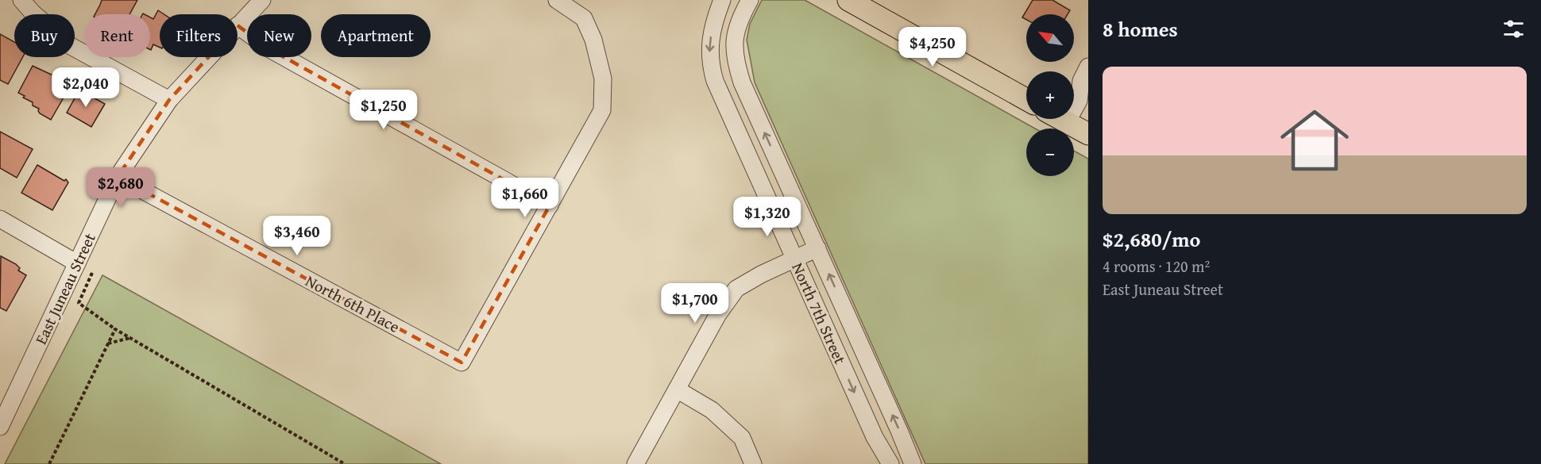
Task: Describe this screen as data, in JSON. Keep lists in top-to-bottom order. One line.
{"streets":{"street":["East Juneau Street","North 6th Place","North 7th Street"]},"crossings":[["East Juneau Street","North 6th Place"]],"north":"top left","page":{"heading":"8 homes","map_buttons":["+","−"],"chip":["Buy","Rent","Filters","New","Apartment"],"price":["$4,250","$2,040","$1,250","$2,680","$1,660","$1,320","$3,460","$1,700"],"list":[{"name":"$2,680/mo","note":"4 rooms · 120 m² · East Juneau Street"}]}}
